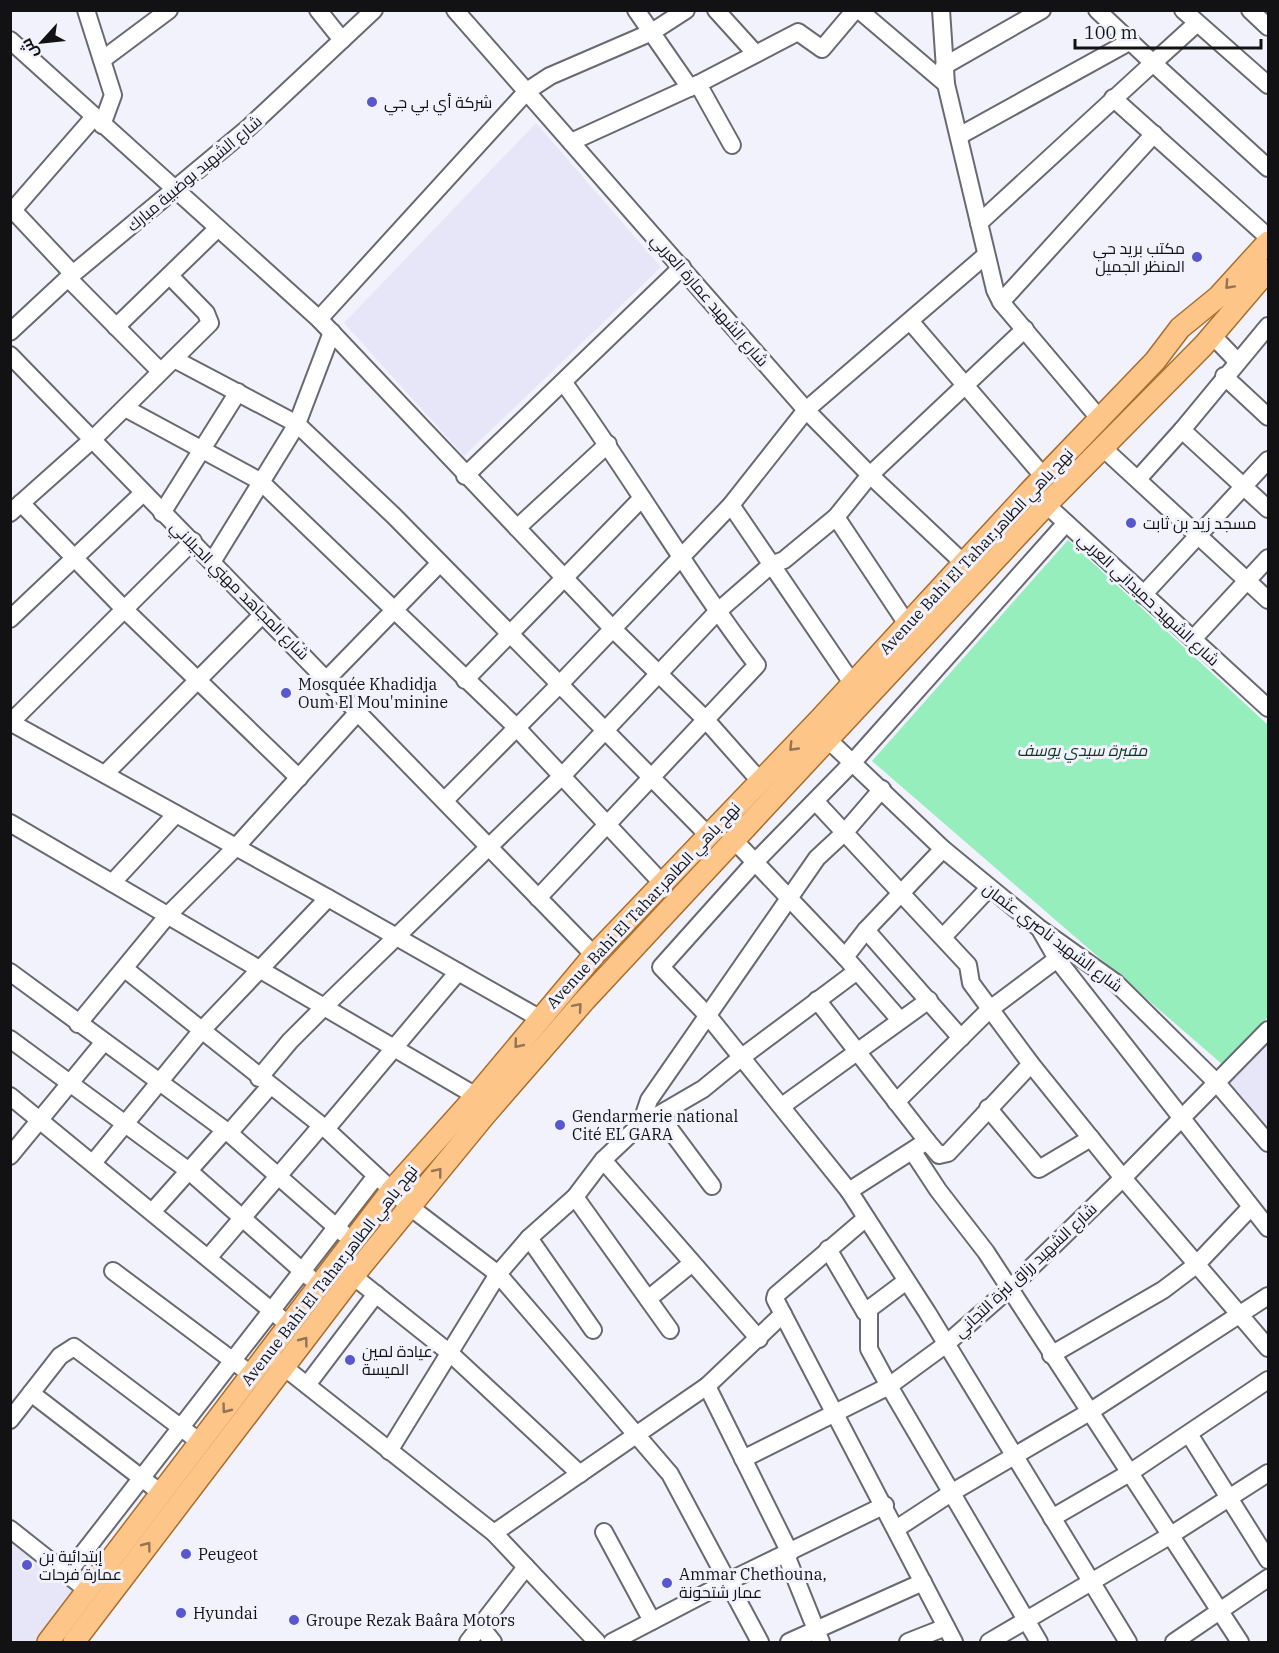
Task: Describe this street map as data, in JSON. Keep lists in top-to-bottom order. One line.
{"streets":{"main road":["Avenue Bahi El Tahar,نهج باهي الطاهر"],"street":["شارع الشهيد بوضبية مبارك","شارع الشهيد عمارة العربي","شارع المجاهد مهني الجيلاني","شارع الشهيد حميداني العربي","شارع الشهيد ناصري عثمان","شارع الشهيد رزاق لبزة التجاني"]},"crossings":[["شارع الشهيد عمارة العربي","Avenue Bahi El Tahar,نهج باهي الطاهر"],["Avenue Bahi El Tahar,نهج باهي الطاهر","شارع المجاهد مهني الجيلاني"],["Avenue Bahi El Tahar,نهج باهي الطاهر","شارع الشهيد حميداني العربي"],["Avenue Bahi El Tahar,نهج باهي الطاهر","شارع الشهيد ناصري عثمان"],["شارع الشهيد ناصري عثمان","شارع الشهيد رزاق لبزة التجاني"]],"parks":["مقبرة سيدي يوسف"],"places":["شركة أي بي جي","مكتب بريد حي المنظر الجميل","مسجد زيد بن ثابت","Mosquée Khadidja Oum El Mou'minine","Gendarmerie national Cité EL GARA","عيادة لمين الميسة","Peugeot","إبتدائية بن عمارة فرحات","Ammar Chethouna, عمار شتحونة","Hyundai","Groupe Rezak Baâra Motors"],"scale_bar":"100 m","north":"bottom left"}
